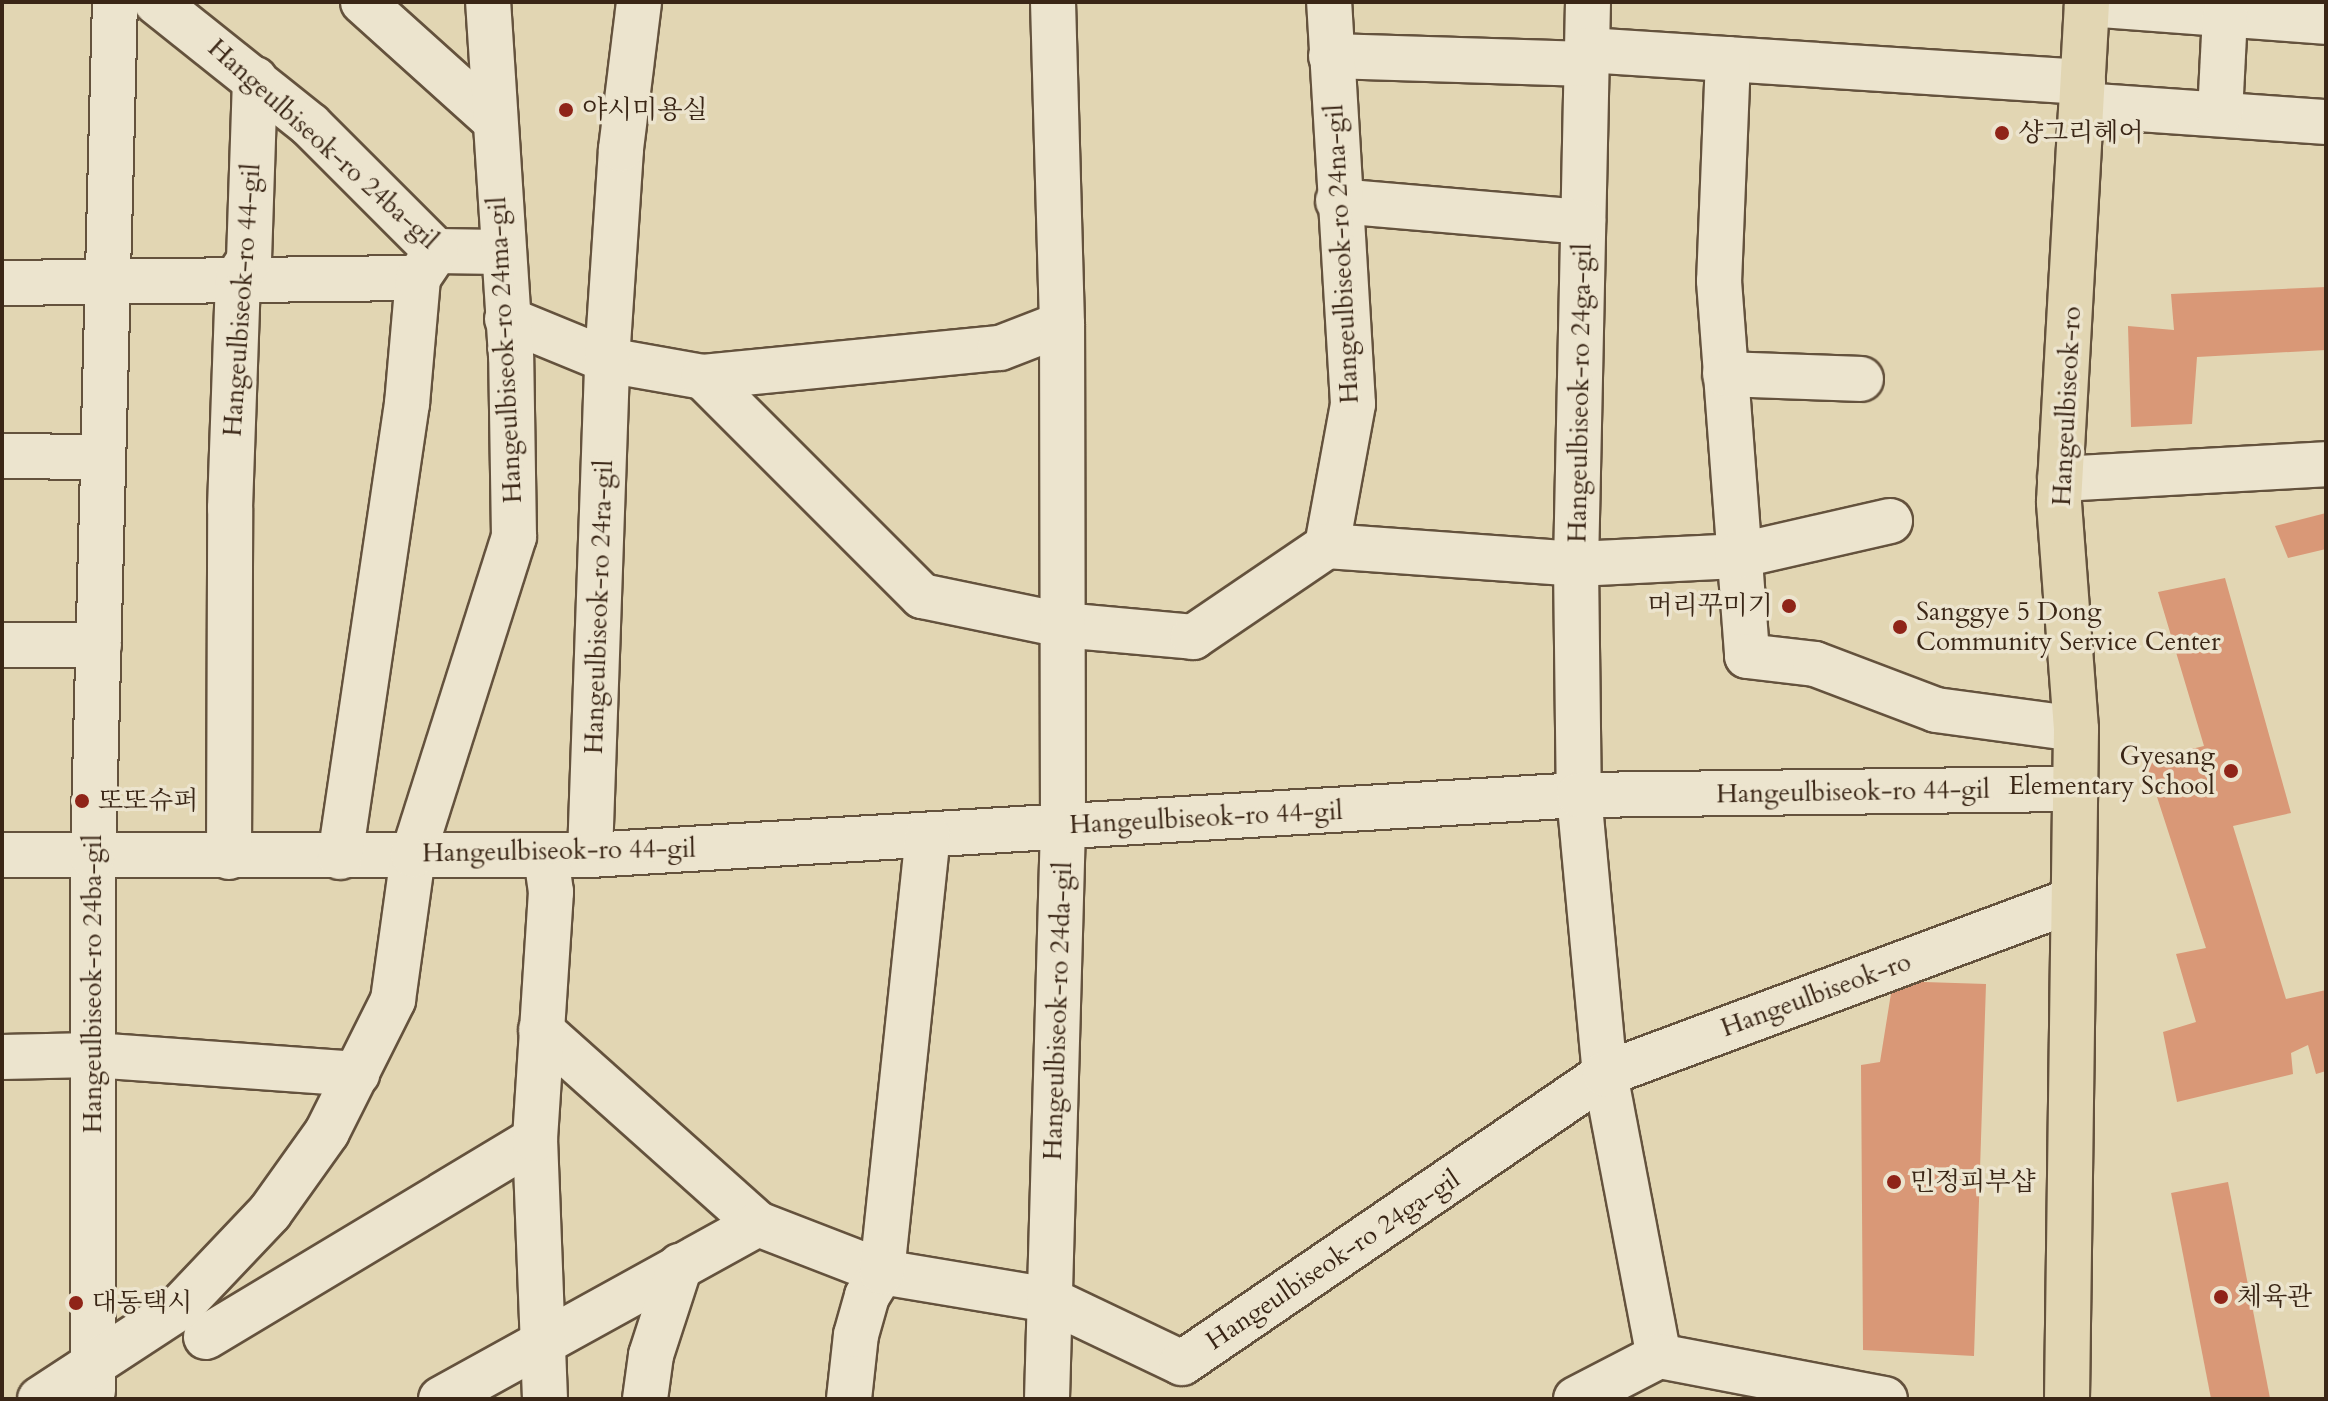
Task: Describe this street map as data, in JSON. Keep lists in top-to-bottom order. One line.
{"streets":{"main road":["Hangeulbiseok-ro"],"street":["Hangeulbiseok-ro 24ba-gil","Hangeulbiseok-ro 24na-gil","Hangeulbiseok-ro 44-gil","Hangeulbiseok-ro 24ma-gil","Hangeulbiseok-ro 24ga-gil","Hangeulbiseok-ro 24ra-gil","Hangeulbiseok-ro 24da-gil"]},"crossings":[["Hangeulbiseok-ro 24ba-gil","Hangeulbiseok-ro 44-gil"],["Hangeulbiseok-ro 24ba-gil","Hangeulbiseok-ro 24ma-gil"],["Hangeulbiseok-ro 24na-gil","Hangeulbiseok-ro 24ga-gil"],["Hangeulbiseok-ro 44-gil","Hangeulbiseok-ro 24ma-gil"],["Hangeulbiseok-ro 44-gil","Hangeulbiseok-ro 24ga-gil"],["Hangeulbiseok-ro 44-gil","Hangeulbiseok-ro"],["Hangeulbiseok-ro 44-gil","Hangeulbiseok-ro 24ra-gil"],["Hangeulbiseok-ro 44-gil","Hangeulbiseok-ro 24da-gil"],["Hangeulbiseok-ro 24ga-gil","Hangeulbiseok-ro"],["Hangeulbiseok-ro 24ga-gil","Hangeulbiseok-ro 24da-gil"]],"places":["야시미용실","샹그리헤어","머리꾸미기","Sanggye 5 Dong Community Service Center","Gyesang Elementary School","또또슈퍼","민정피부샵","체육관","대동택시"]}
